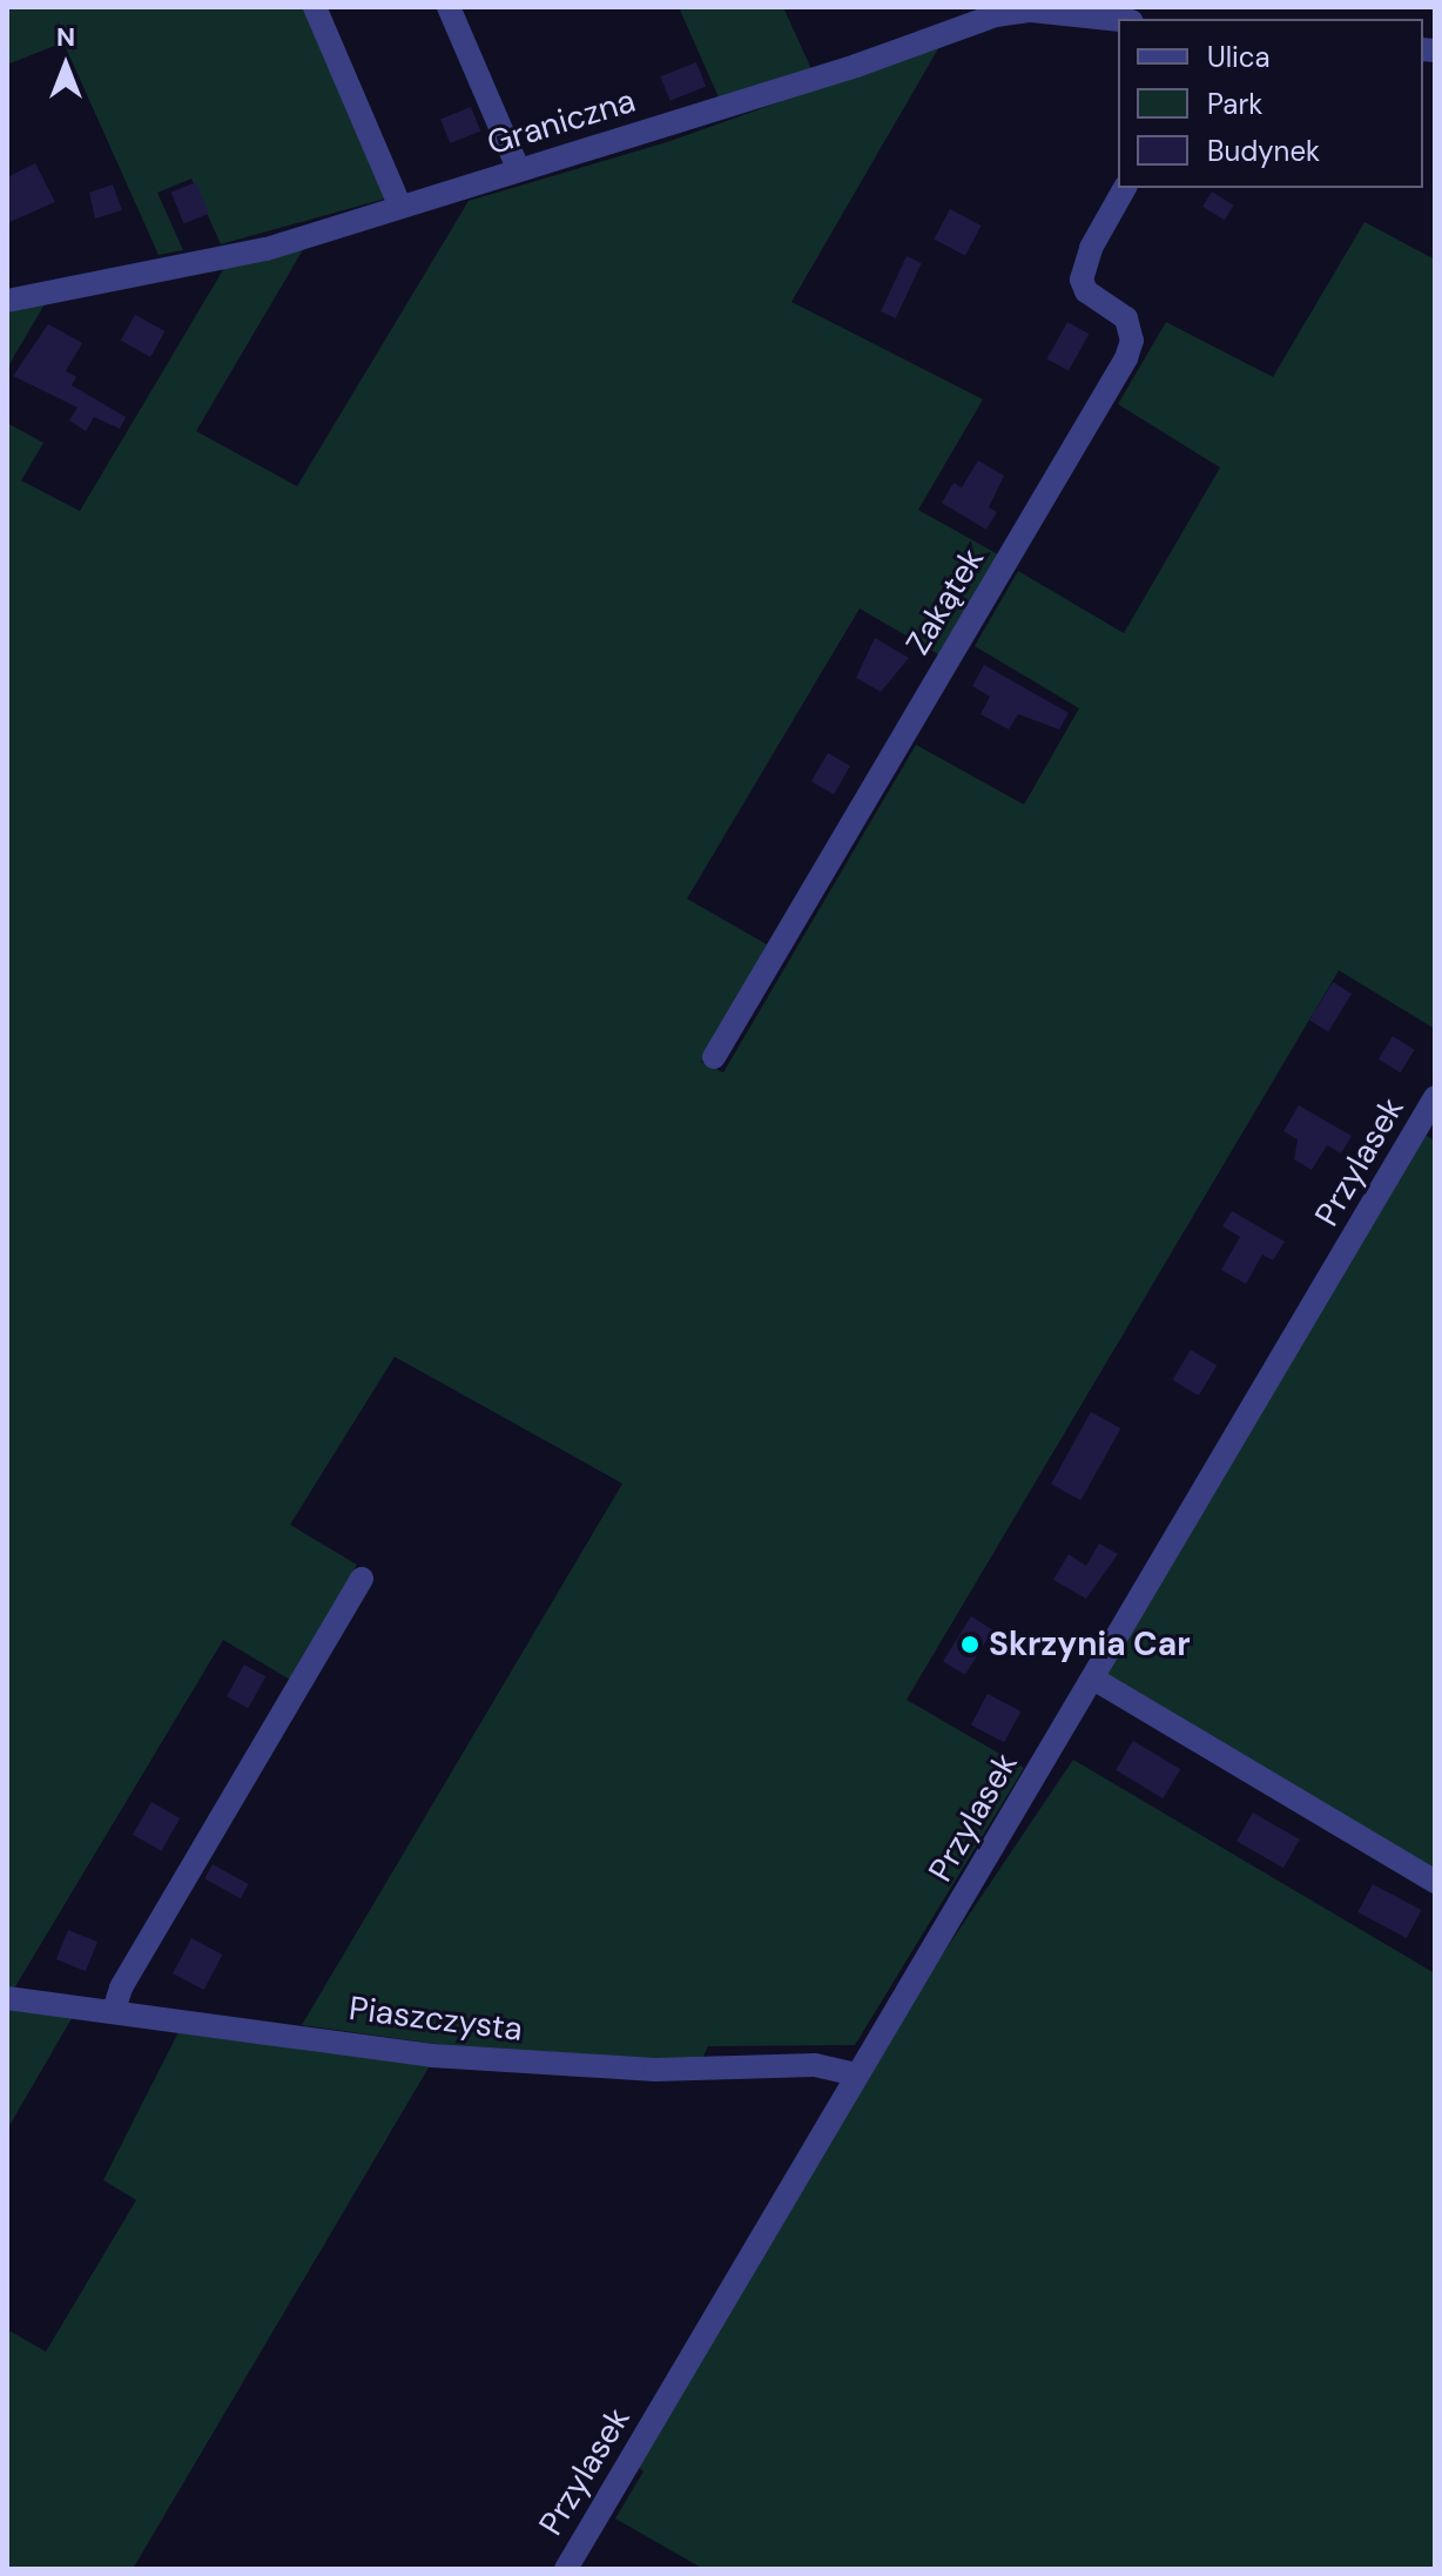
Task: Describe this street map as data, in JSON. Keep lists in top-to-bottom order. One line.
{"streets":{"street":["Graniczna","Zakątek","Przylasek","Piaszczysta"]},"crossings":[["Przylasek","Piaszczysta"]],"places":["Skrzynia Car"],"legend":["Ulica","Park","Budynek"],"north":"top"}
